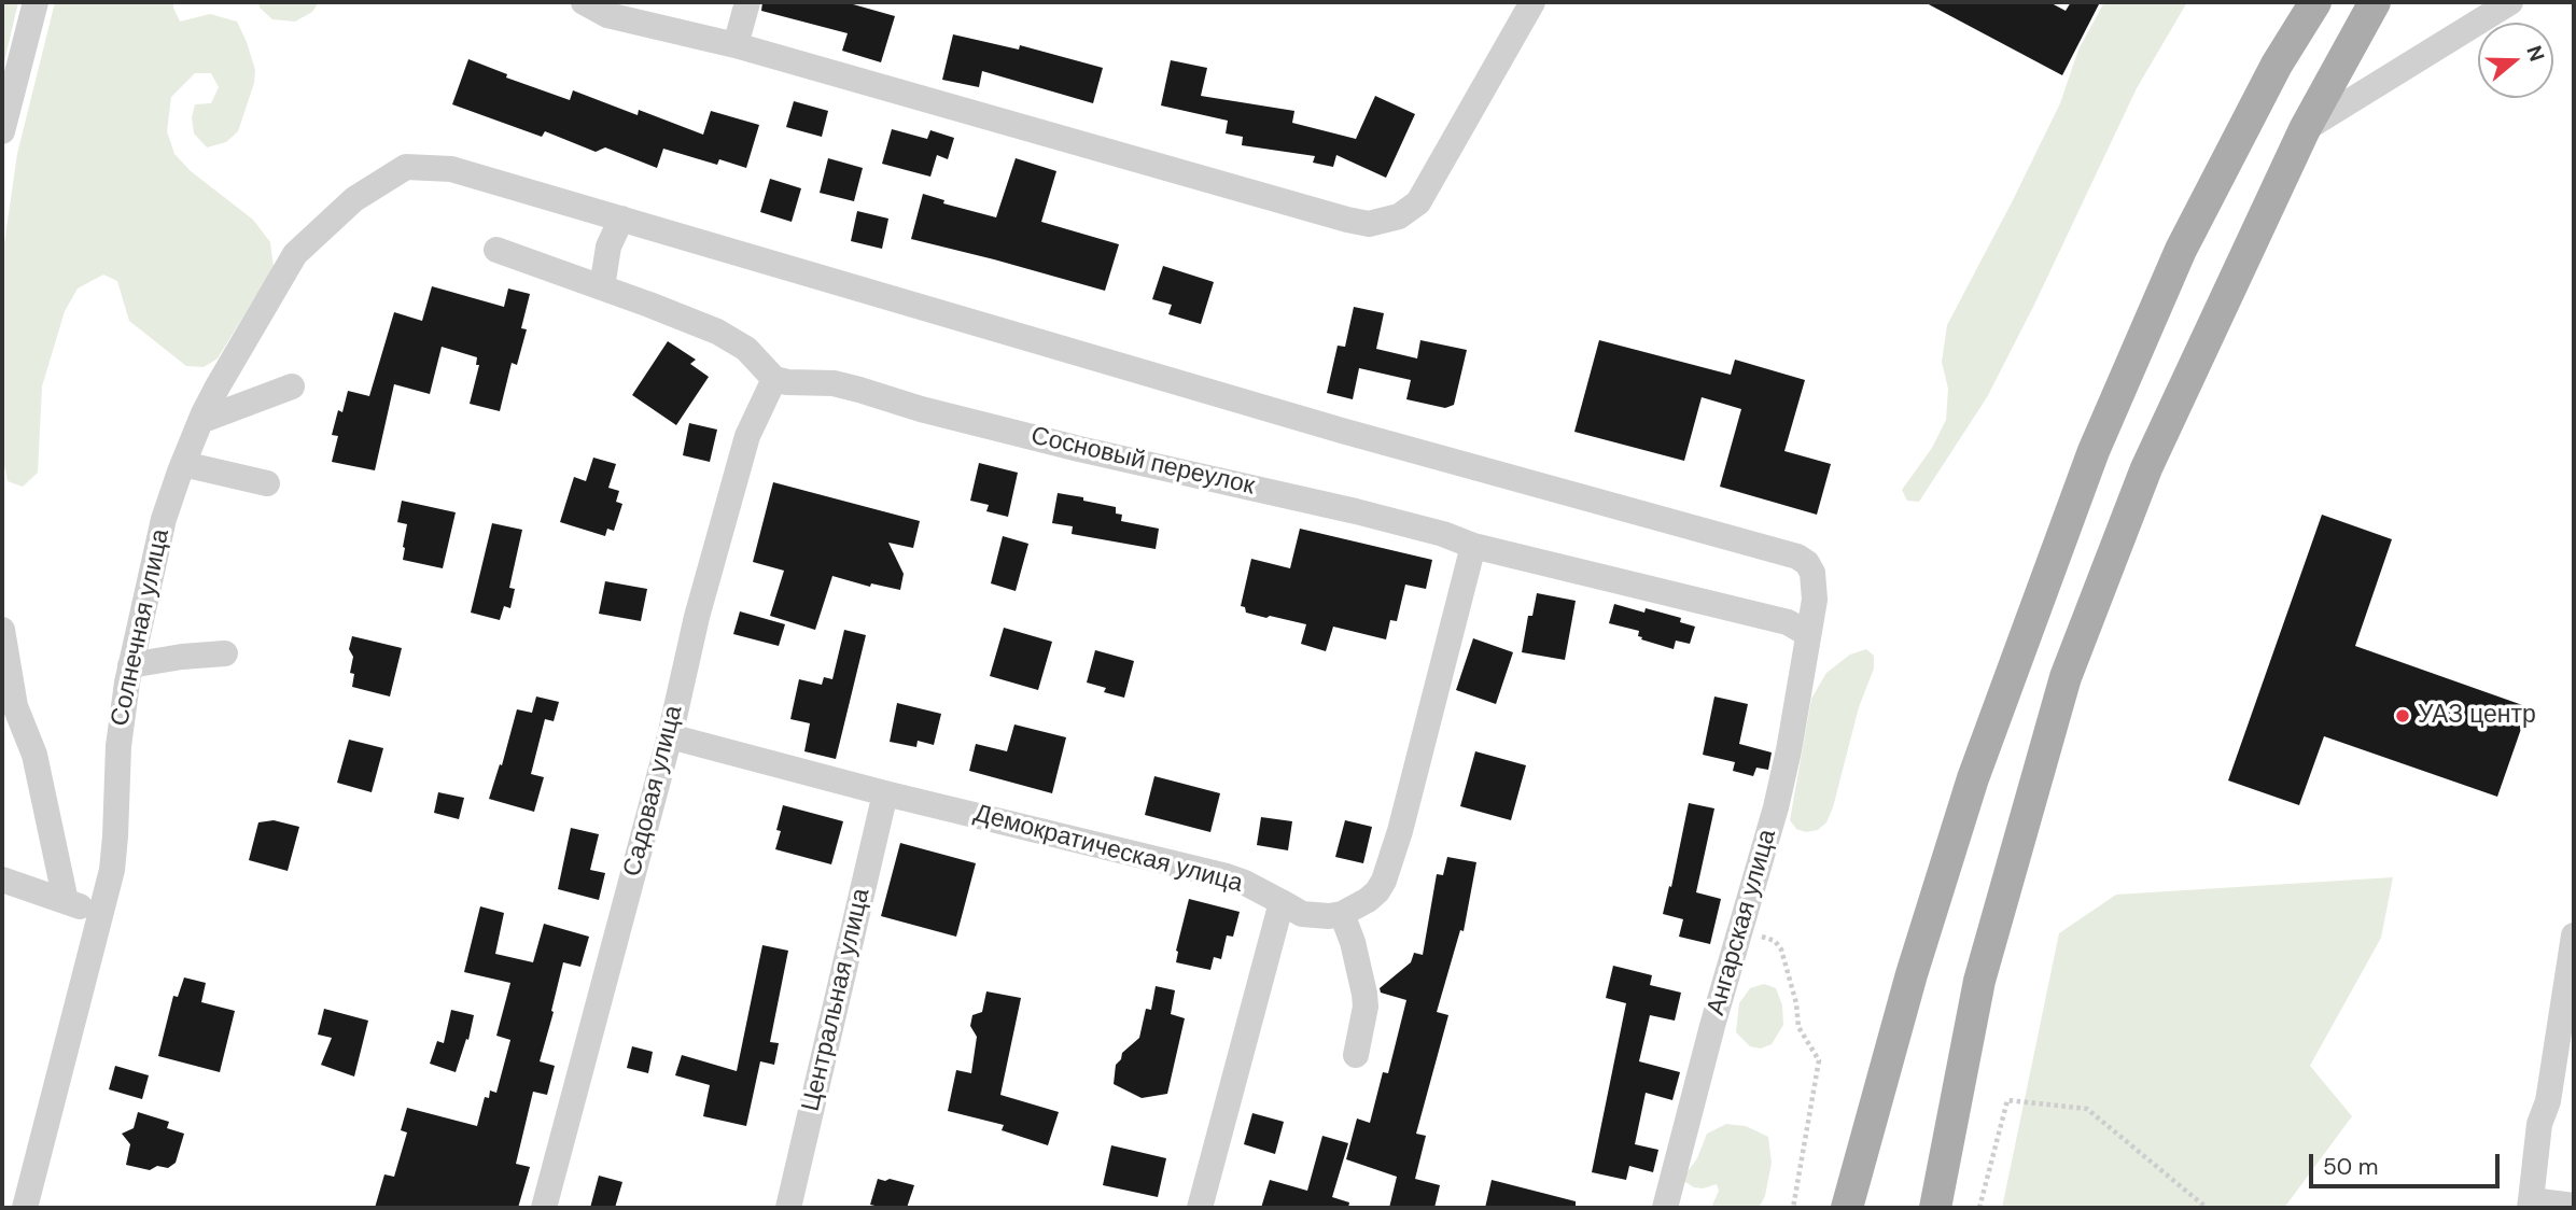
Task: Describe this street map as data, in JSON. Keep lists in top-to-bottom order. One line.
{"streets":{"street":["Сосновый переулок","Солнечная улица","Садовая улица","Демократическая улица","Ангарская улица","Центральная улица"]},"crossings":[["Сосновый переулок","Садовая улица"],["Сосновый переулок","Ангарская улица"],["Солнечная улица","Ангарская улица"],["Садовая улица","Демократическая улица"],["Демократическая улица","Центральная улица"]],"places":["УАЗ центр"],"scale_bar":"50 m","north":"right"}
